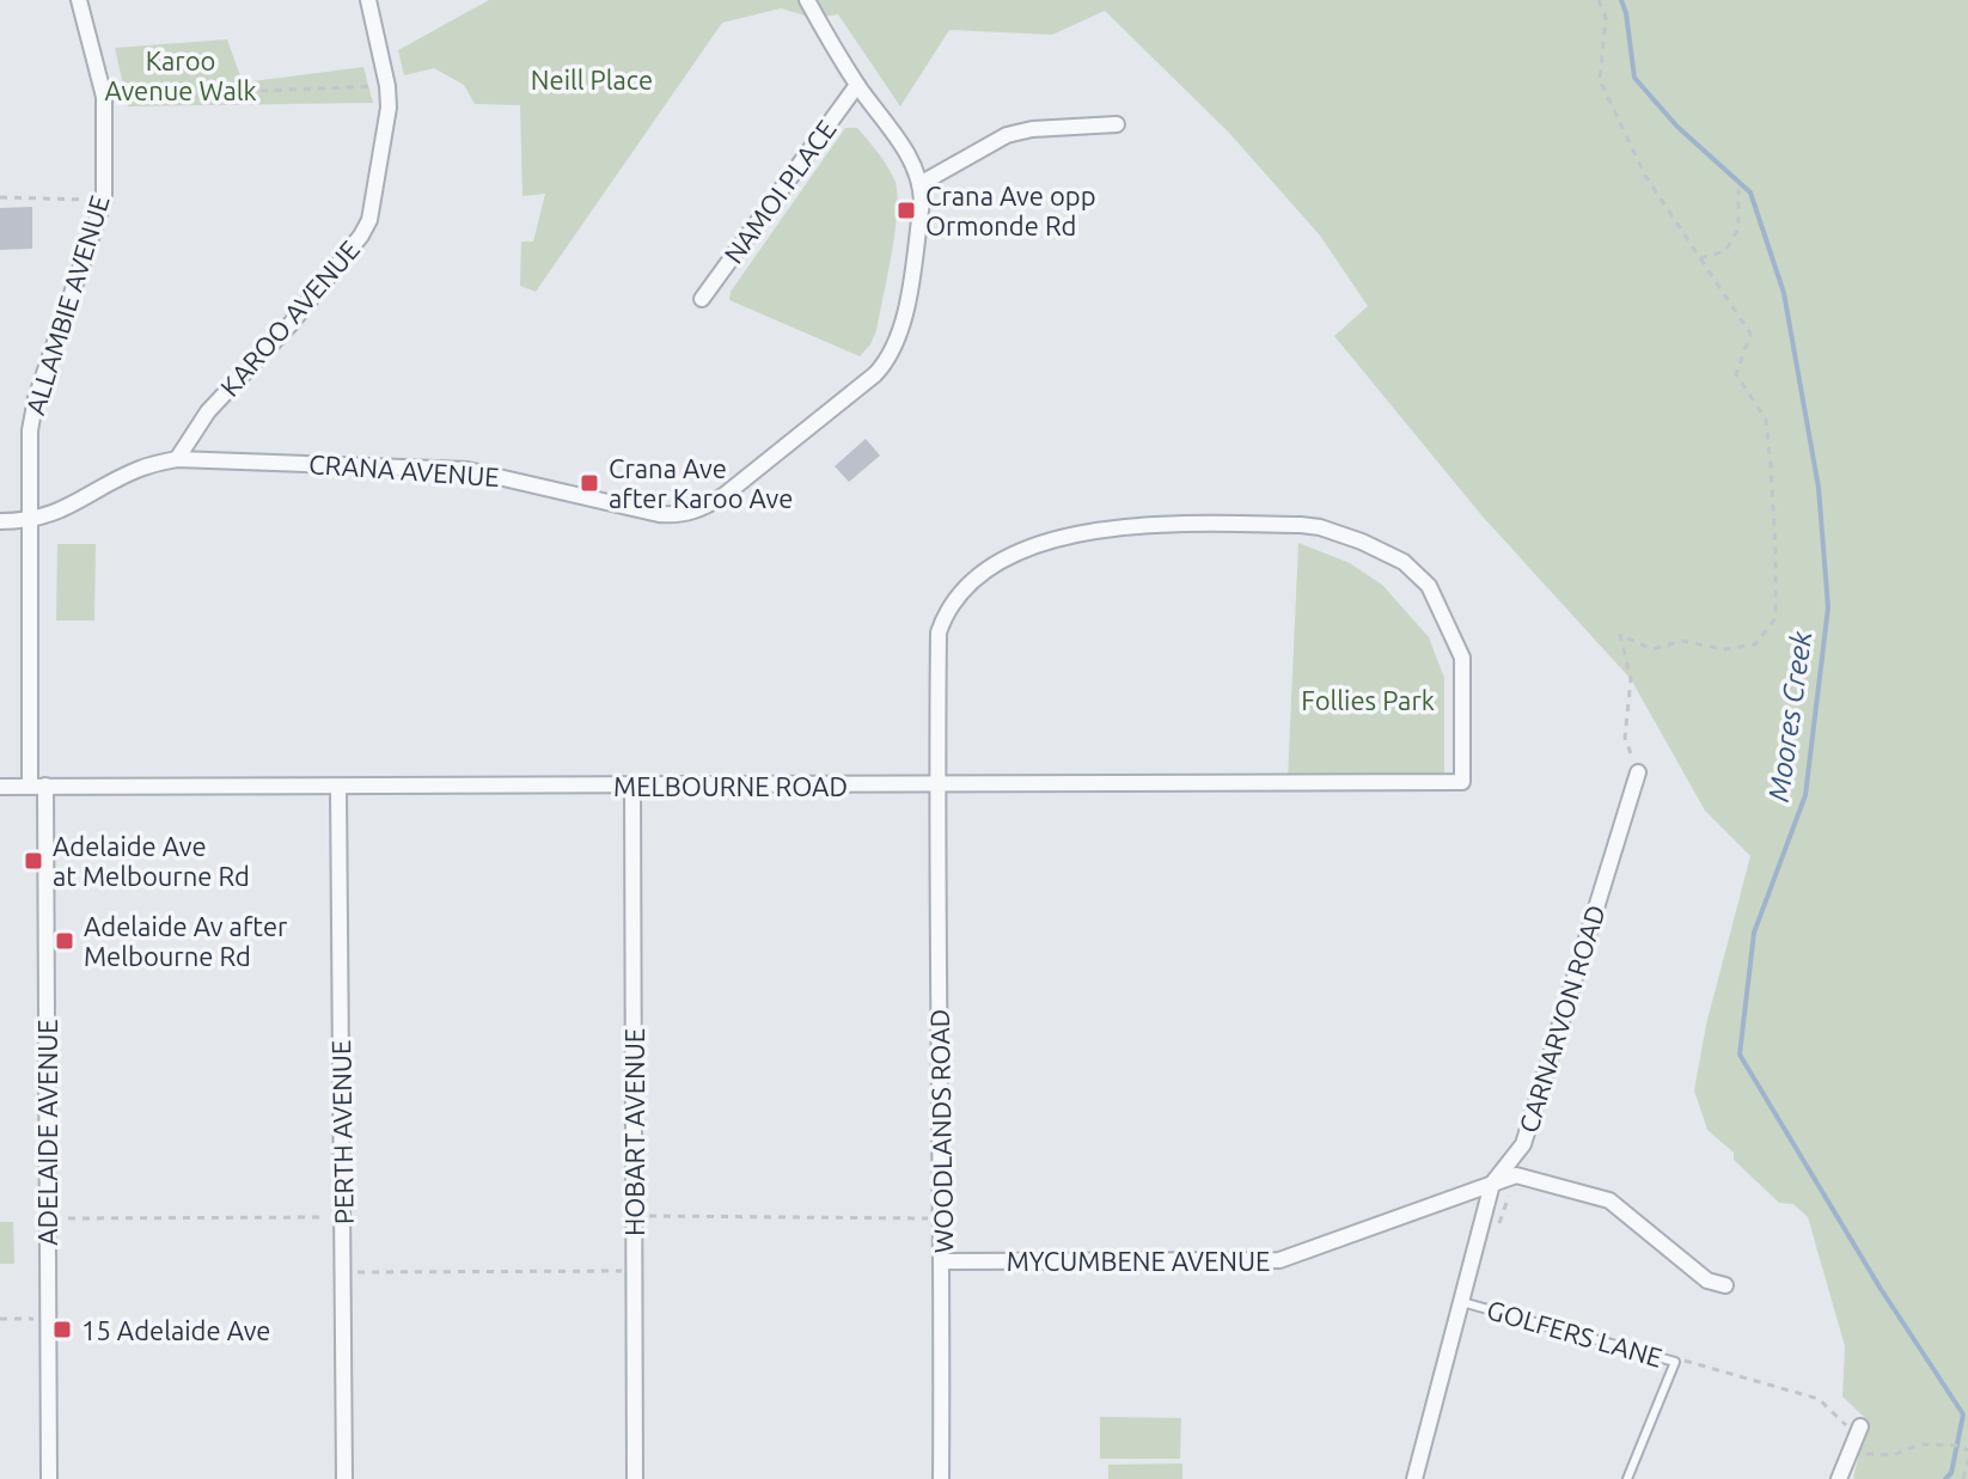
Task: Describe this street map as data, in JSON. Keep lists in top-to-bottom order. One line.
{"streets":{"street":["NAMOI PLACE","ALLAMBIE AVENUE","KAROO AVENUE","CRANA AVENUE","MELBOURNE ROAD","CARNARVON ROAD","WOODLANDS ROAD","ADELAIDE AVENUE","PERTH AVENUE","HOBART AVENUE","MYCUMBENE AVENUE"],"lane":["GOLFERS LANE"]},"crossings":[["ALLAMBIE AVENUE","CRANA AVENUE"],["ALLAMBIE AVENUE","MELBOURNE ROAD"],["ALLAMBIE AVENUE","ADELAIDE AVENUE"],["KAROO AVENUE","CRANA AVENUE"],["MELBOURNE ROAD","WOODLANDS ROAD"],["MELBOURNE ROAD","ADELAIDE AVENUE"],["MELBOURNE ROAD","PERTH AVENUE"],["MELBOURNE ROAD","HOBART AVENUE"],["CARNARVON ROAD","MYCUMBENE AVENUE"],["CARNARVON ROAD","GOLFERS LANE"],["WOODLANDS ROAD","MYCUMBENE AVENUE"]],"water":["Moores Creek"],"parks":["Karoo Avenue Walk","Neill Place","Follies Park"],"places":{"transit":["Crana Ave opp Ormonde Rd","Crana Ave after Karoo Ave","Adelaide Ave at Melbourne Rd","Adelaide Av after Melbourne Rd","15 Adelaide Ave"]}}
